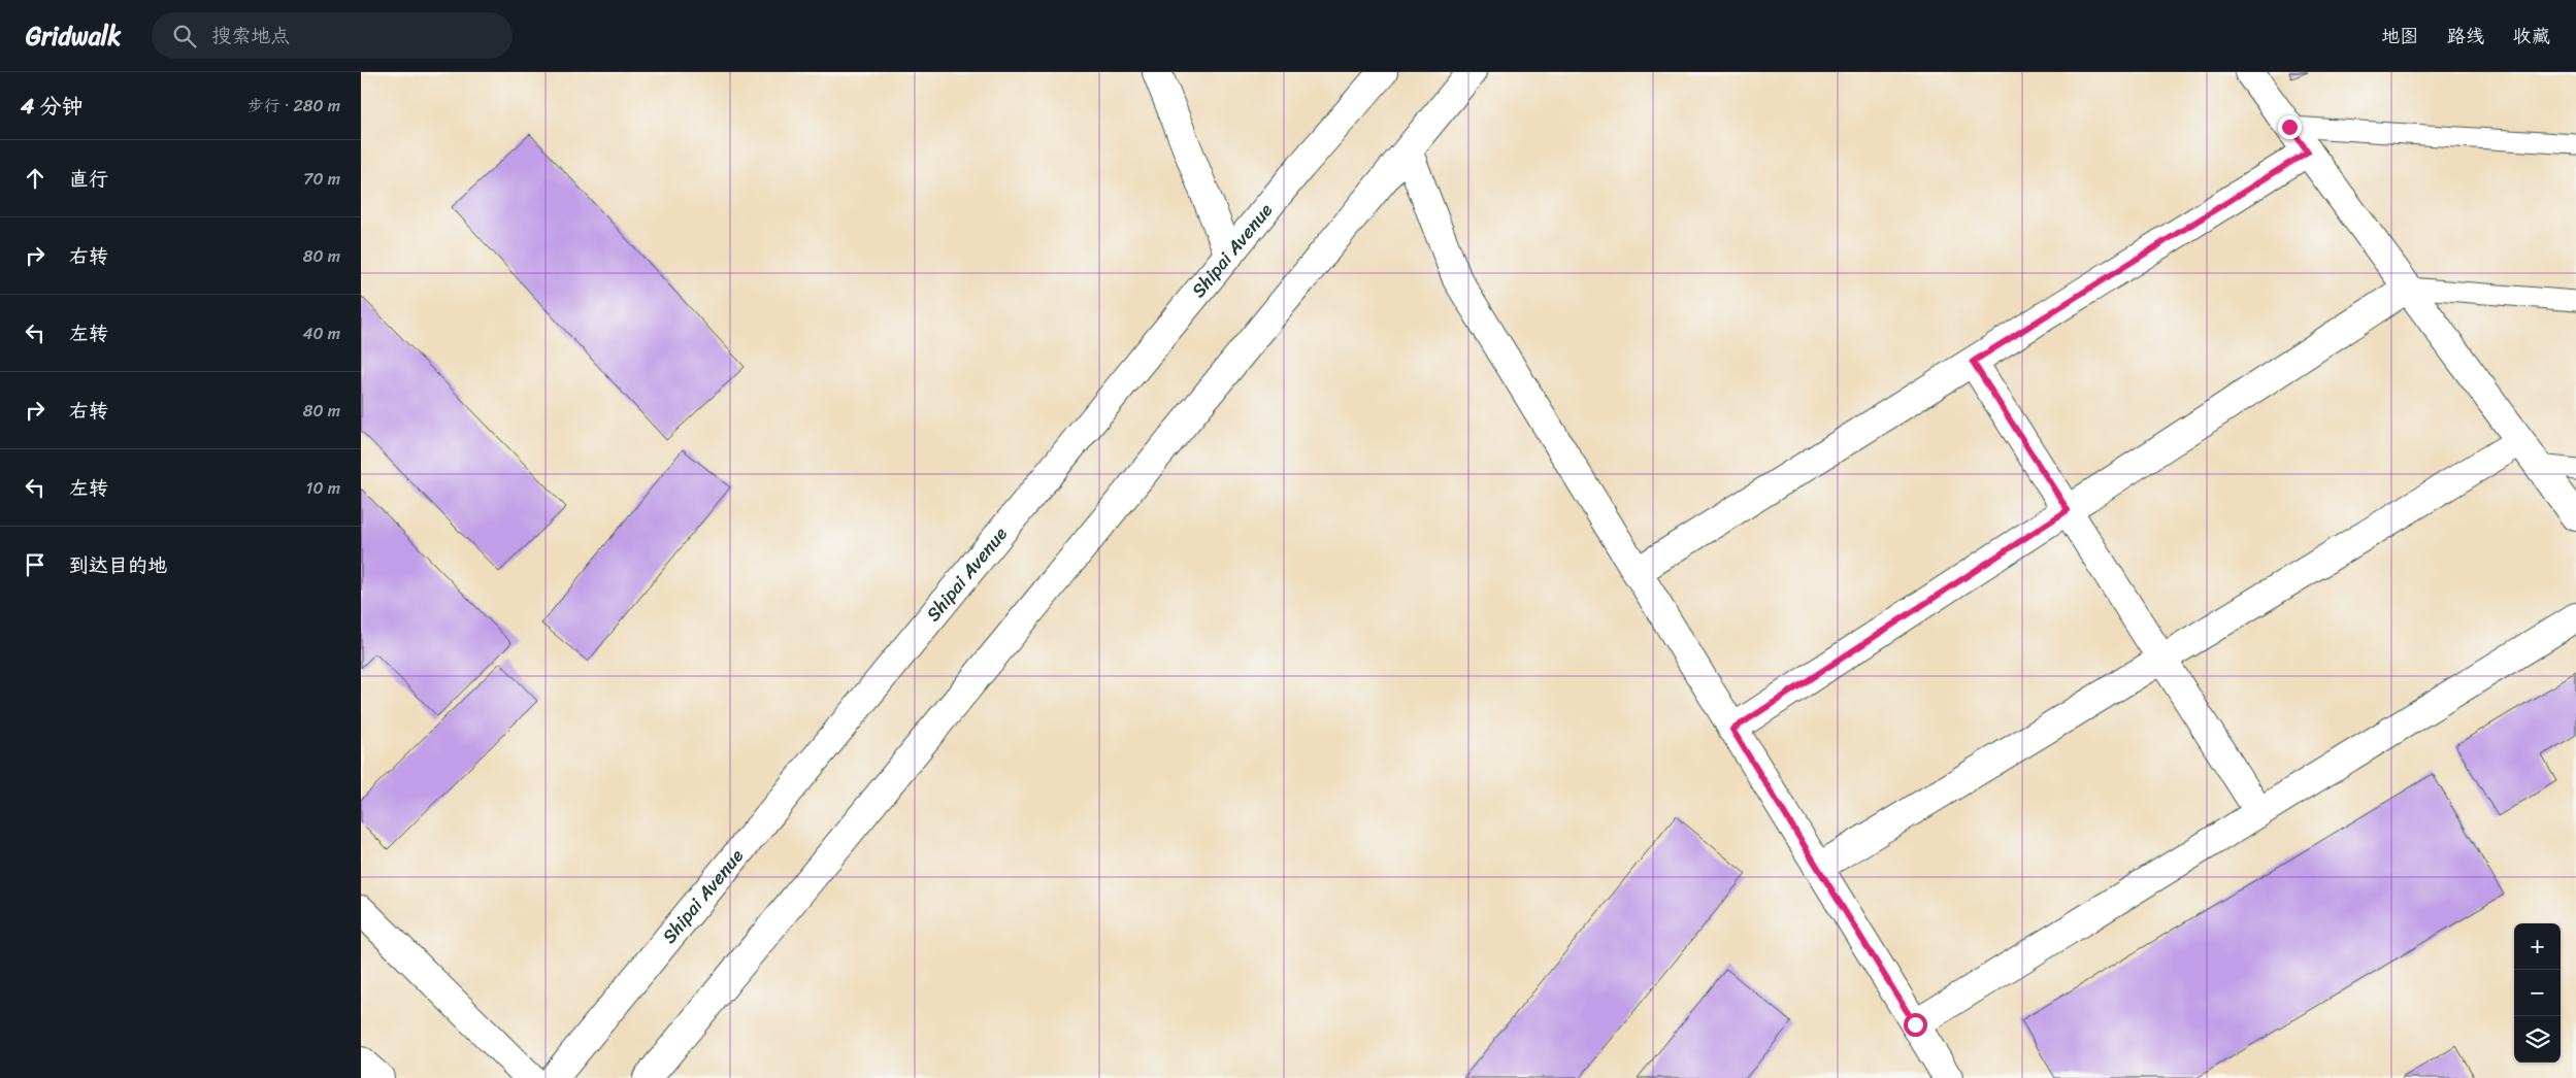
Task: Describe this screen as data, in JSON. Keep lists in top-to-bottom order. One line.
{"streets":{"street":["Shipai Avenue"]},"page":{"header":"Gridwalk","search":"搜索地点","nav":["地图","路线","收藏"],"heading":["4 分钟","步行 · 280 m"],"list":[["直行","70 m"],["右转","80 m"],["左转","40 m"],["右转","80 m"],["左转","10 m"],"到达目的地"],"map_buttons":["+","−"]}}
